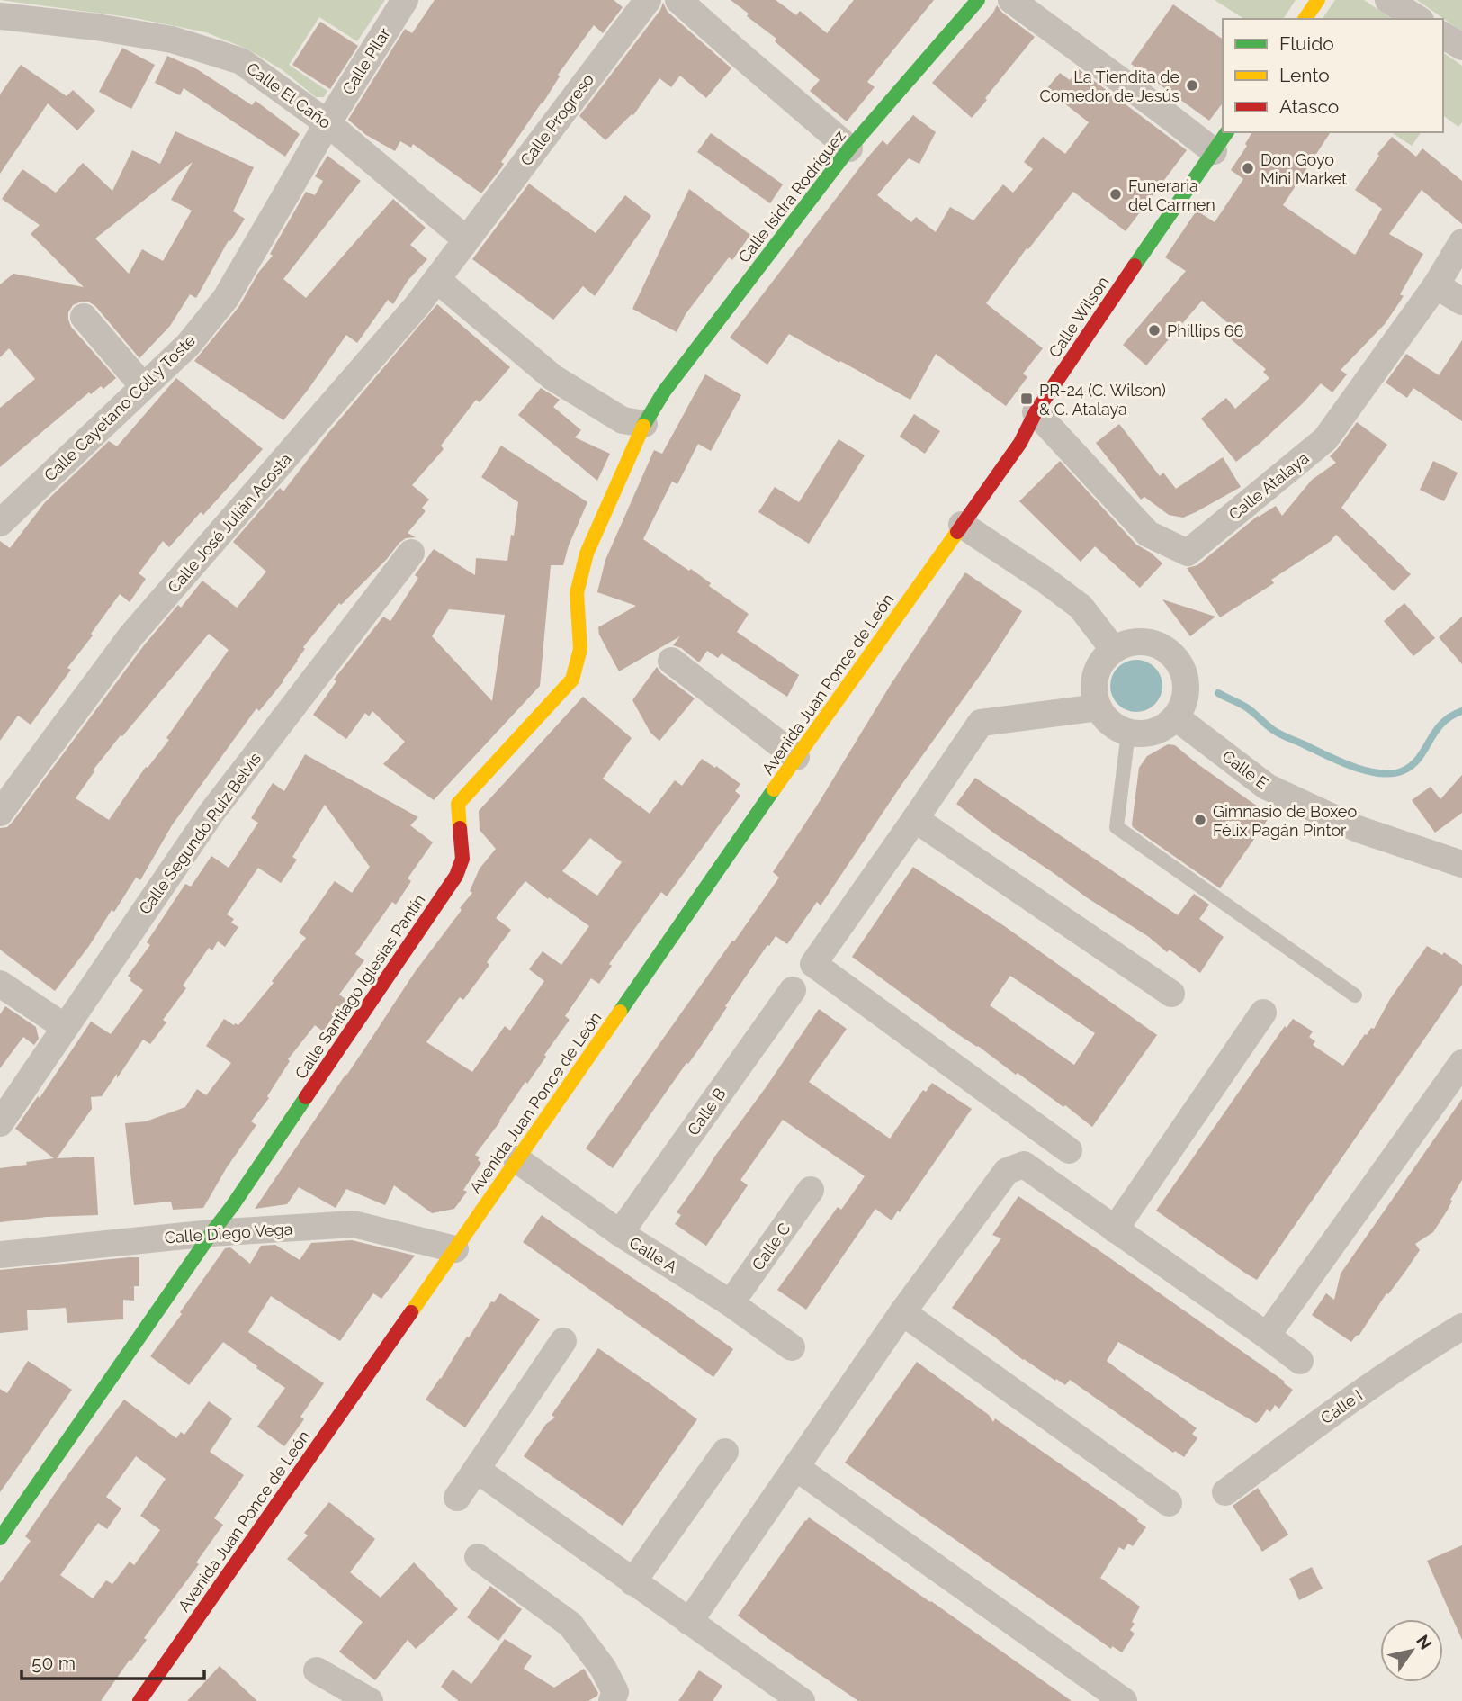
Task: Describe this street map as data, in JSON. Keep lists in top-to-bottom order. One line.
{"streets":{"main road":["Calle Isidra Rodríguez","Calle Wilson","Avenida Juan Ponce de León","Calle Santiago Iglesias Pantín"],"street":["Calle Pilar","Calle El Caño","Calle Progreso","Calle Cayetano Coll y Toste","Calle Atalaya","Calle José Julián Acosta","Calle E","Calle Segundo Ruiz Belvis","Calle B","Calle Diego Vega","Calle C","Calle A","Calle I"]},"crossings":[["Calle Pilar","Calle El Caño"],["Calle Pilar","Calle Cayetano Coll y Toste"],["Calle El Caño","Calle Progreso"],["Calle El Caño","Calle Cayetano Coll y Toste"],["Calle El Caño","Calle José Julián Acosta"],["Calle Progreso","Calle José Julián Acosta"],["Calle Isidra Rodríguez","Calle Santiago Iglesias Pantín"],["Calle Wilson","Calle Atalaya"],["Calle Wilson","Avenida Juan Ponce de León"],["Avenida Juan Ponce de León","Calle Diego Vega"],["Avenida Juan Ponce de León","Calle A"],["Calle Santiago Iglesias Pantín","Calle Diego Vega"],["Calle B","Calle A"],["Calle C","Calle A"]],"places":{"other":["La Tiendita de Comedor de Jesús","Don Goyo Mini Market","Funeraria del Carmen","Phillips 66","Gimnasio de Boxeo Félix Pagán Pintor"],"transit":["PR-24 (C. Wilson) & C. Atalaya"]},"legend":["Fluido","Lento","Atasco"],"scale_bar":"50 m","north":"top right"}
